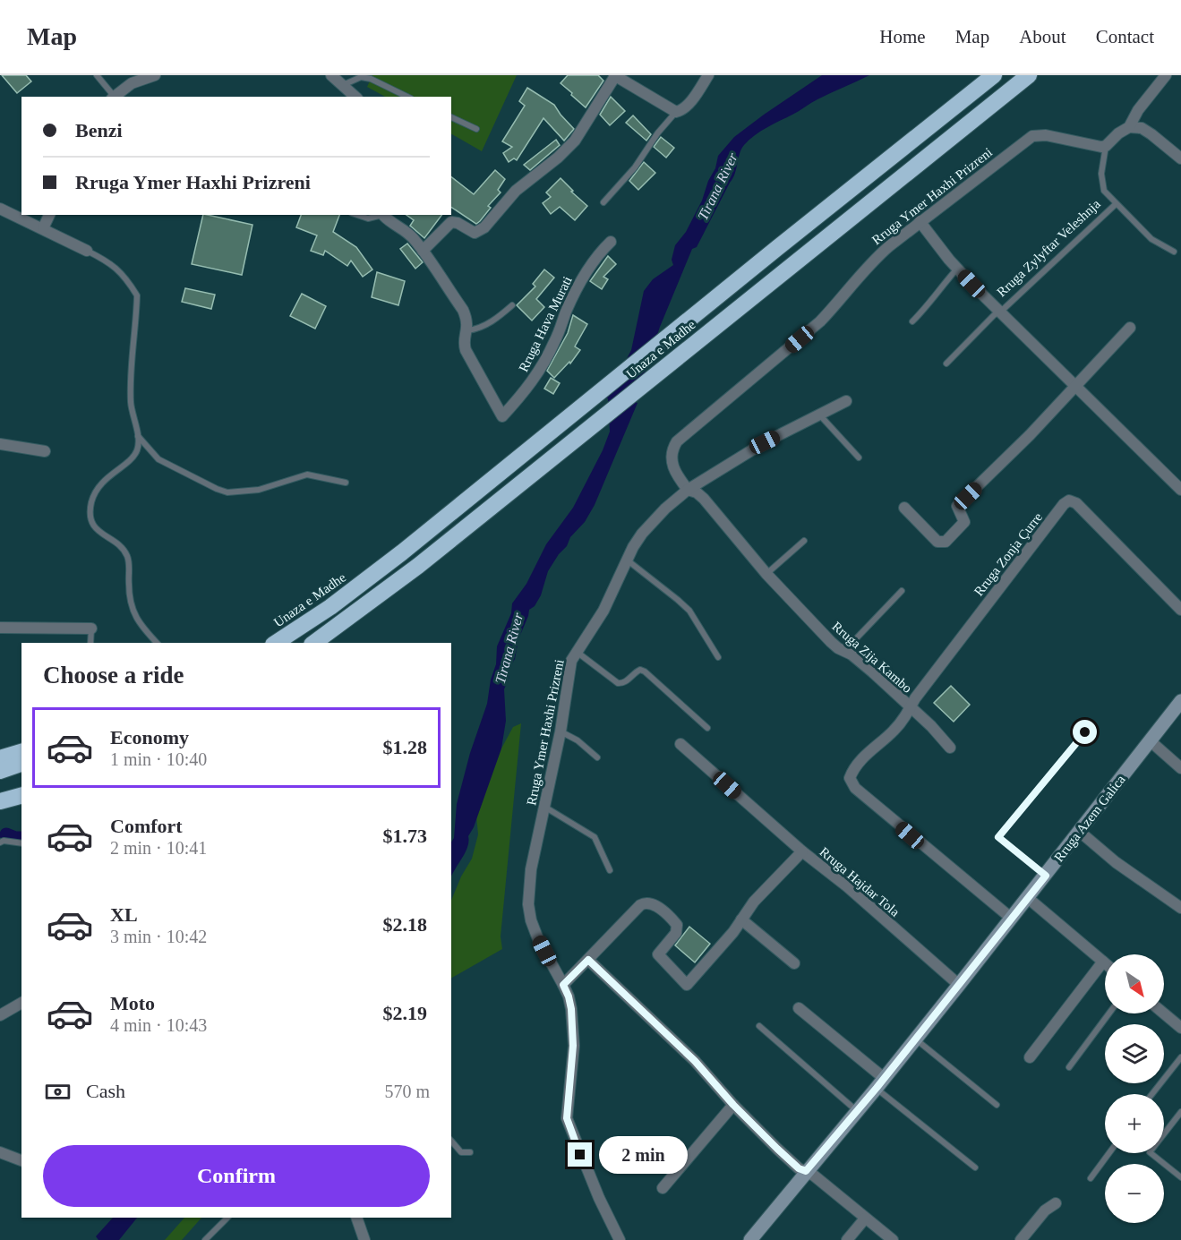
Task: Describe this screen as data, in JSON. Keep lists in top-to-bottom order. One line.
{"streets":{"highway":["Unaza e Madhe"],"main road":["Rruga Azem Galica"],"street":["Rruga Ymer Haxhi Prizreni","Rruga Zylyftar Veleshnja","Rruga Hava Murati","Rruga Zonja Çurre","Rruga Zija Kambo","Rruga Hajdar Tola"]},"crossings":[["Rruga Ymer Haxhi Prizreni","Rruga Zylyftar Veleshnja"],["Rruga Ymer Haxhi Prizreni","Rruga Zija Kambo"],["Rruga Zonja Çurre","Rruga Zija Kambo"],["Rruga Zija Kambo","Rruga Azem Galica"],["Rruga Azem Galica","Rruga Hajdar Tola"]],"water":["Tirana River"],"north":"bottom right","page":{"header":"Map","nav":["Home","Map","About","Contact"],"banner":["Benzi","Rruga Ymer Haxhi Prizreni"],"heading":"Choose a ride","list":[{"name":"Economy","note":"1 min · 10:40","value":"$1.28"},{"name":"Comfort","note":"2 min · 10:41","value":"$1.73"},{"name":"XL","note":"3 min · 10:42","value":"$2.18"},{"name":"Moto","note":"4 min · 10:43","value":"$2.19"}],"map_buttons":["+","−"],"pay":["Cash","570 m"],"buttons":"Confirm","bubble":"2 min"}}
